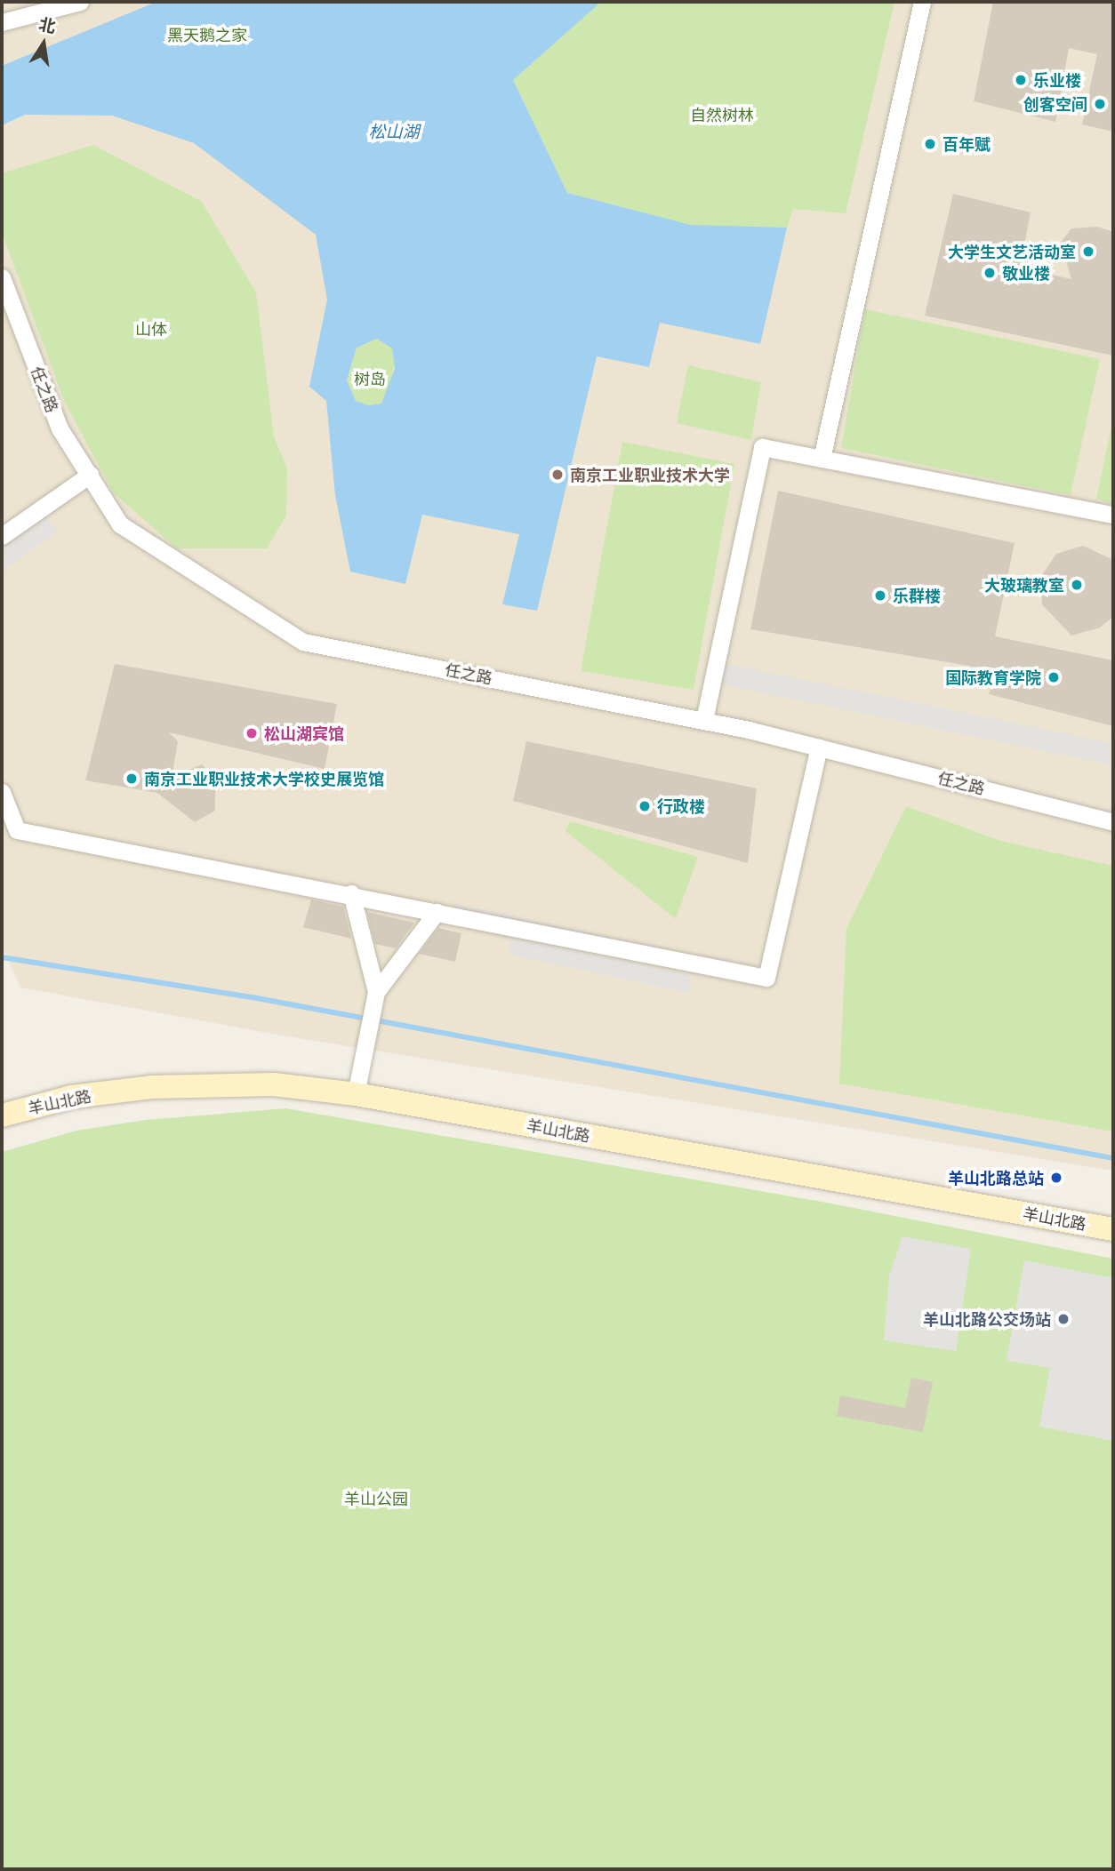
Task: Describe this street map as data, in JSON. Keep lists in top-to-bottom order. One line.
{"streets":{"street":["任之路","羊山北路"]},"water":["松山湖"],"parks":["黑天鹅之家","自然树林","山体","树岛","羊山公园"],"places":["乐业楼","创客空间","百年赋","大学生文艺活动室","敬业楼","南京工业职业技术大学","大玻璃教室","乐群楼","国际教育学院","松山湖宾馆","南京工业职业技术大学校史展览馆","行政楼","羊山北路总站","羊山北路公交场站"],"north":"top"}
